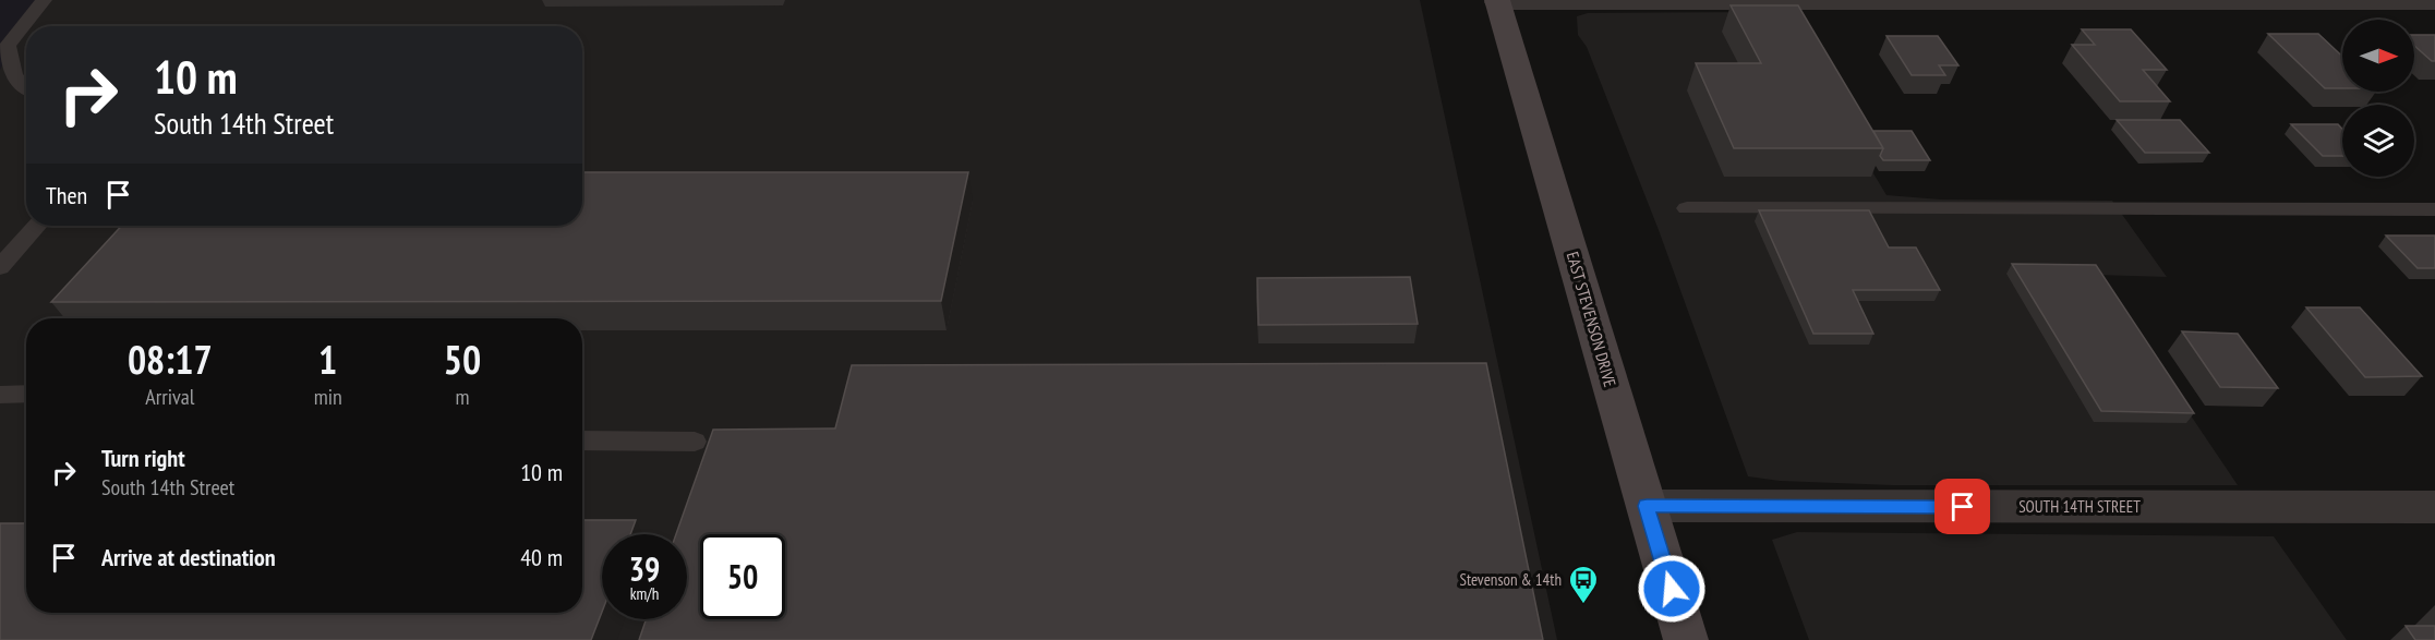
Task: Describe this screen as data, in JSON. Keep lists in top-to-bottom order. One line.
{"streets":{"main road":["EAST STEVENSON DRIVE"],"street":["SOUTH 14TH STREET"]},"crossings":[["EAST STEVENSON DRIVE","SOUTH 14TH STREET"]],"places":{"bus stop":["Stevenson & 14th"]},"north":"right","page":{"turn":["10 m","South 14th Street"],"then":"Then","eta":["08:17","Arrival","1","min","50","m"],"list":[{"name":"Turn right","note":"South 14th Street","value":"10 m"},{"name":"Arrive at destination","value":"40 m"}],"speed":"39 km/h","limit":"50"}}
